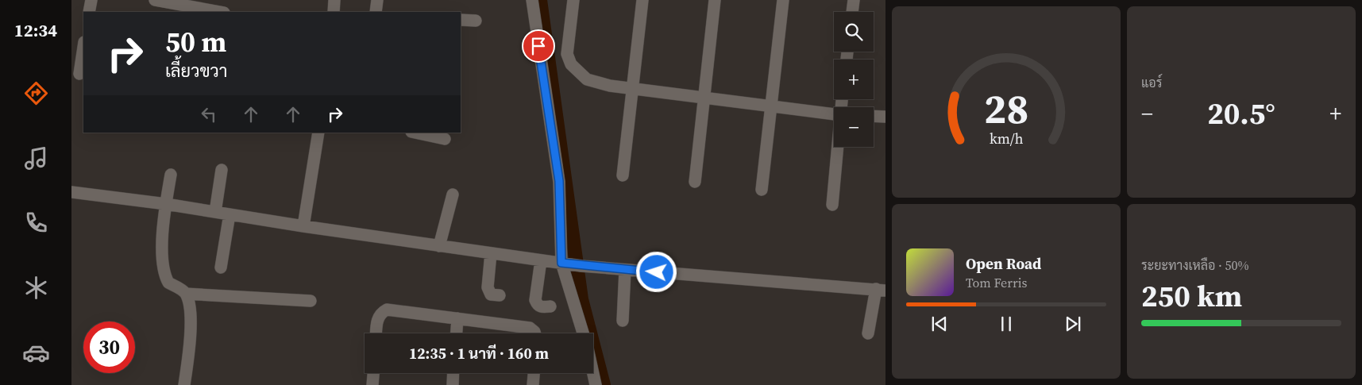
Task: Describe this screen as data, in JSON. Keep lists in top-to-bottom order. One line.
{"page":{"tabs":"12:34","tile":["แอร์",["ระยะทางเหลือ · 50%","250 km"]],"map_buttons":["+","−"],"turn":["50 m","เลี้ยวขวา"],"heat":["−","20.5°","+"],"song":["Open Road","Tom Ferris"],"limit":"30","trip":"12:35 · 1 นาที · 160 m","gauge":["28","km/h"]}}
